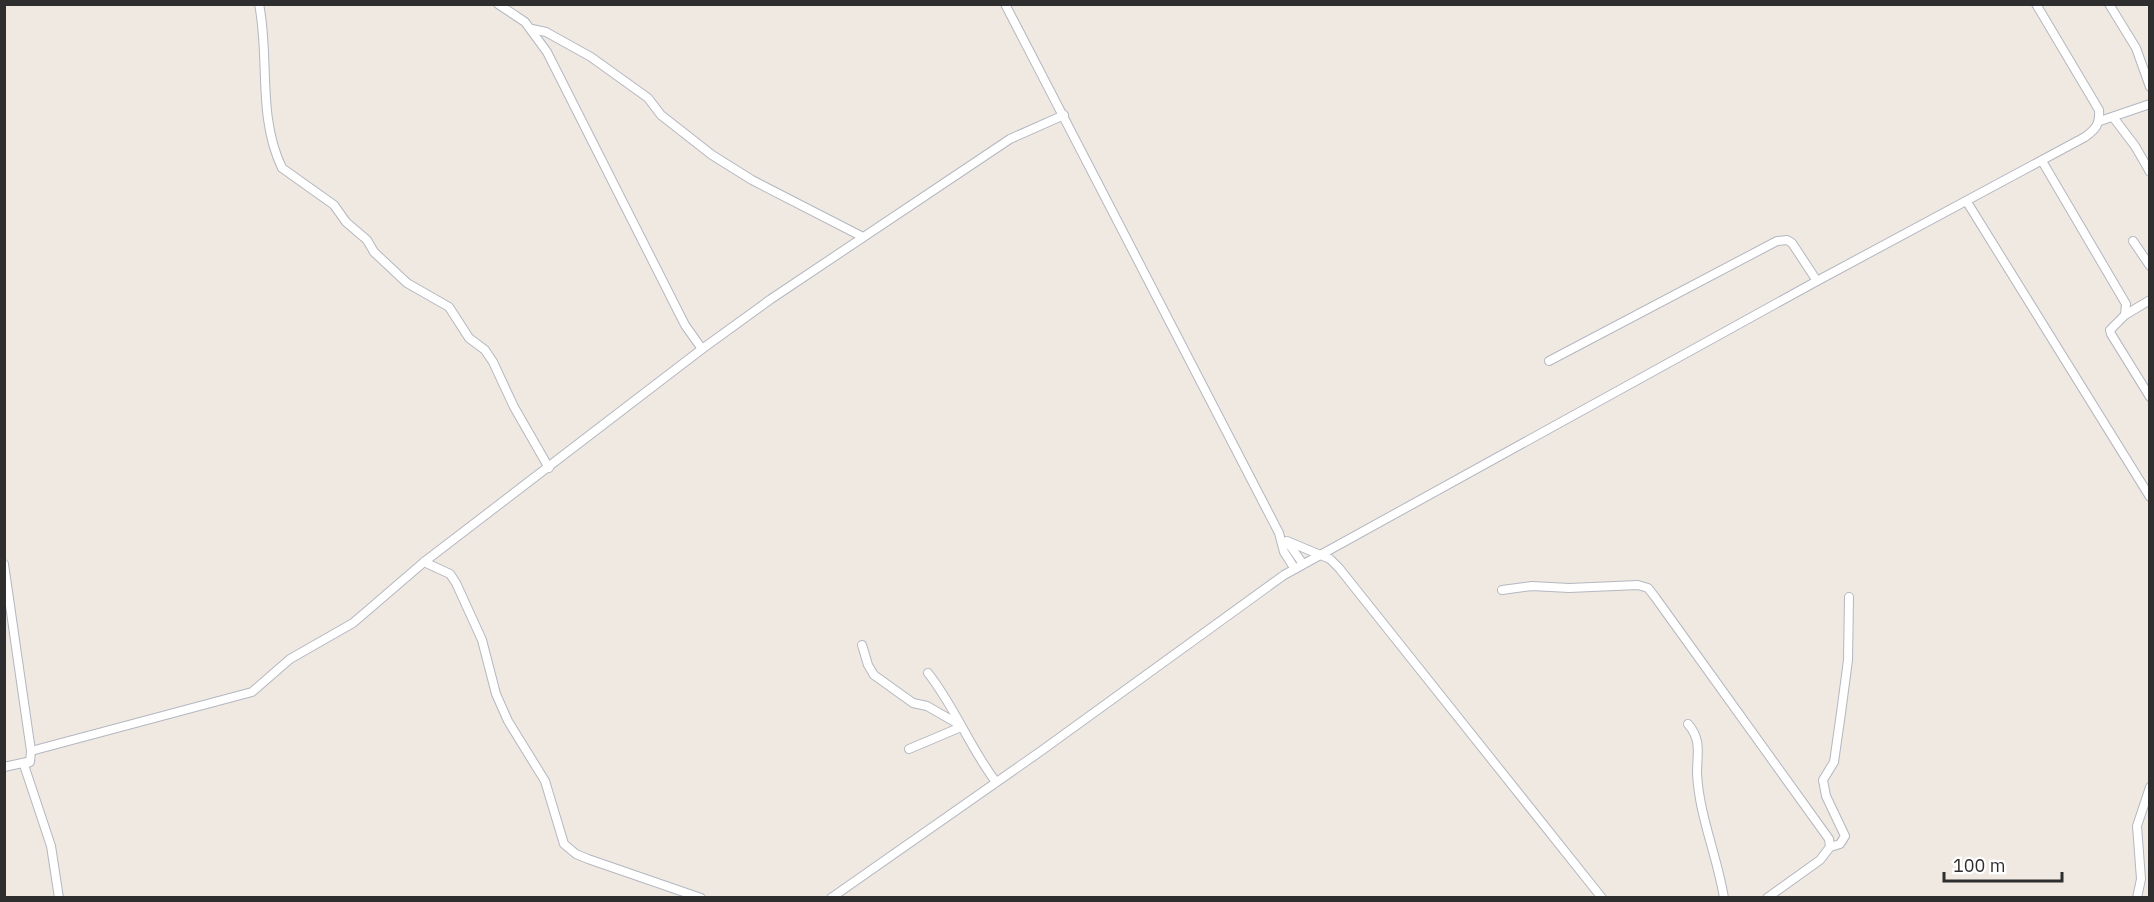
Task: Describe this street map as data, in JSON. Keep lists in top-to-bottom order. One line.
{"scale_bar":"100 m"}
